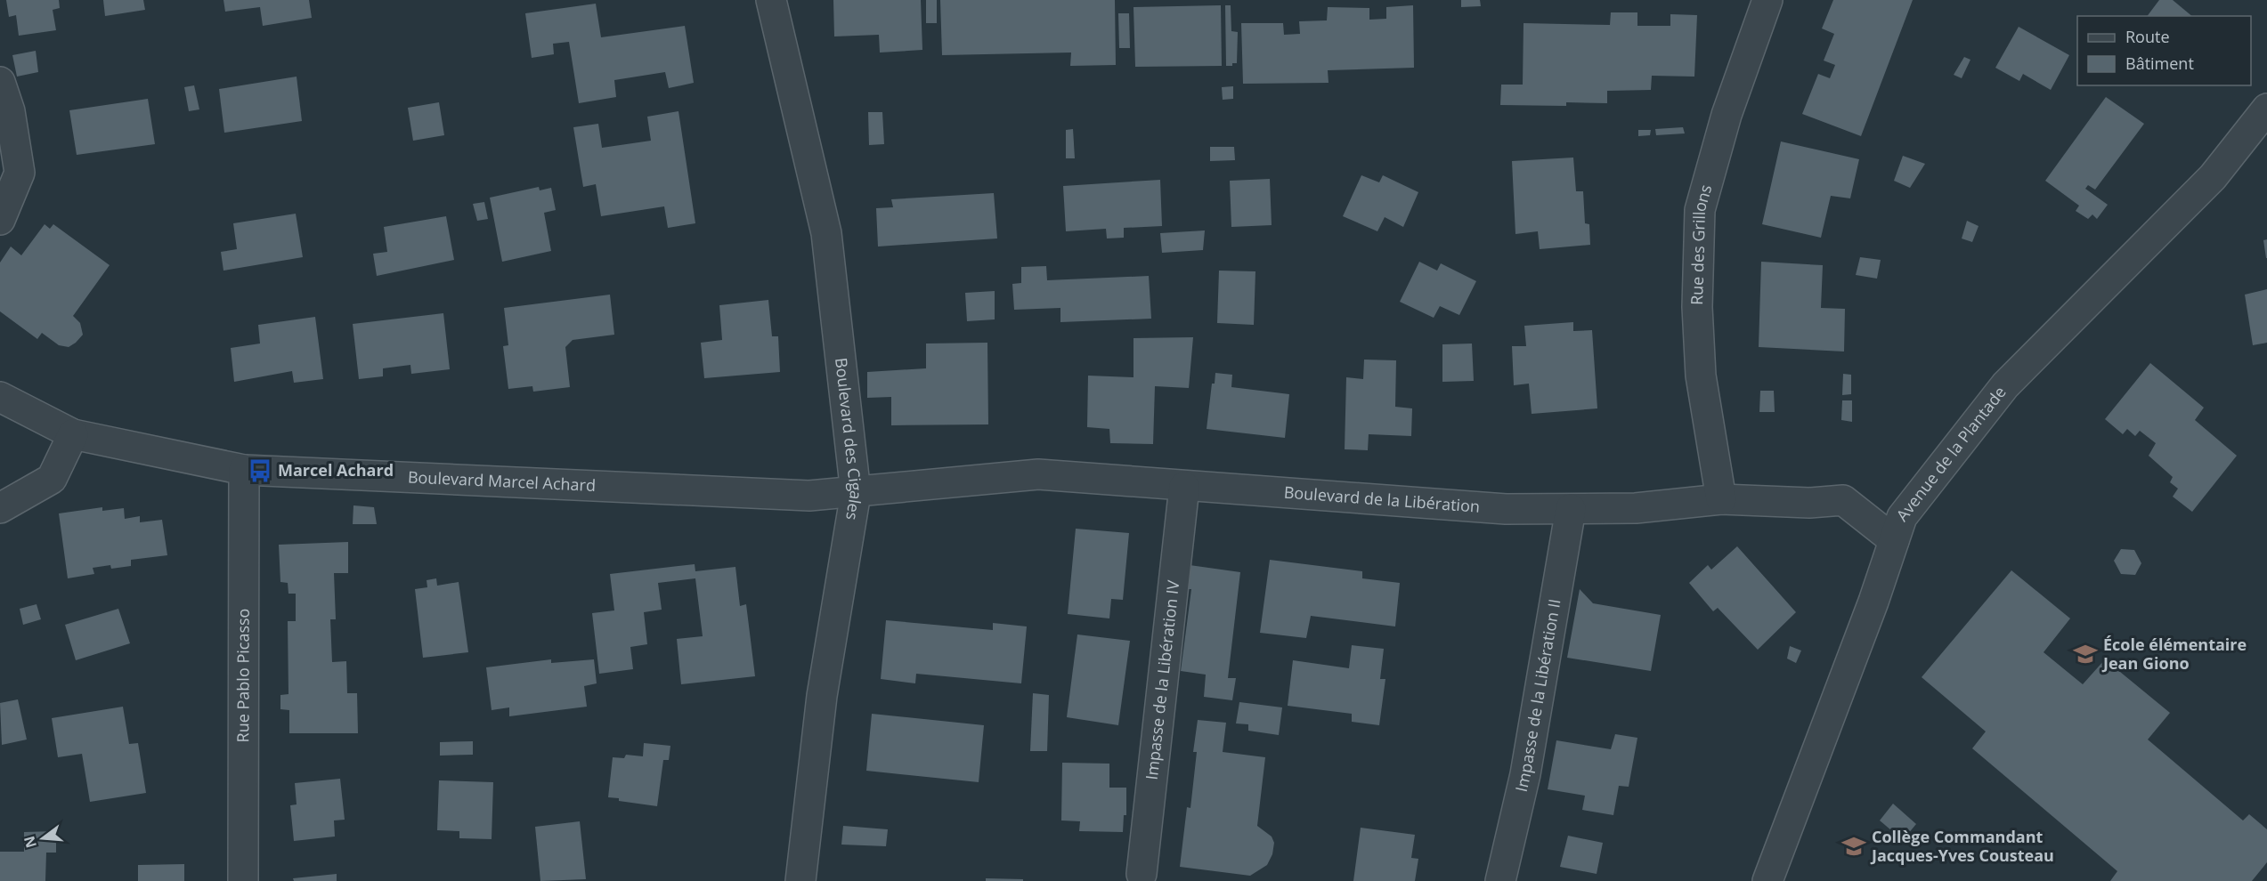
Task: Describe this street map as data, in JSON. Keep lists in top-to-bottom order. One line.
{"streets":{"street":["Rue des Grillons","Boulevard des Cigales","Avenue de la Plantade","Boulevard Marcel Achard","Boulevard de la Libération","Rue Pablo Picasso","Impasse de la Libération IV","Impasse de la Libération II"]},"crossings":[["Rue des Grillons","Boulevard de la Libération"],["Boulevard des Cigales","Boulevard Marcel Achard"],["Boulevard des Cigales","Boulevard de la Libération"],["Avenue de la Plantade","Boulevard de la Libération"],["Boulevard Marcel Achard","Boulevard de la Libération"],["Boulevard Marcel Achard","Rue Pablo Picasso"],["Boulevard de la Libération","Impasse de la Libération IV"],["Boulevard de la Libération","Impasse de la Libération II"]],"places":{"bus stop":["Marcel Achard"],"school or university":["École élémentaire Jean Giono","Collège Commandant Jacques-Yves Cousteau"]},"legend":["Route","Bâtiment"],"north":"left"}
